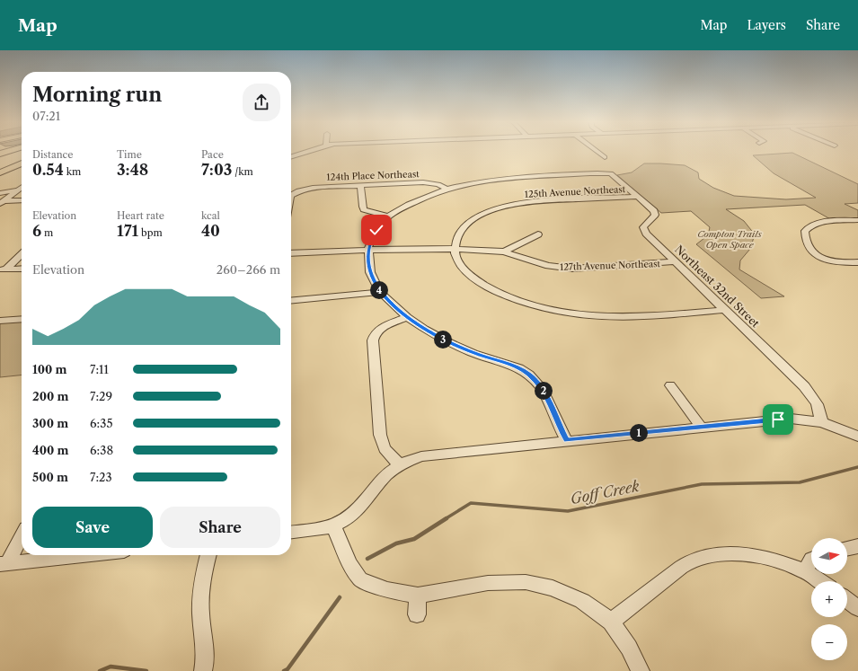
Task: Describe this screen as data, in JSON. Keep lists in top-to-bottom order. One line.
{"streets":{"street":["124th Place Northeast","125th Avenue Northeast","127th Avenue Northeast","Northeast 32nd Street"]},"crossings":[["124th Place Northeast","Northeast 32nd Street"],["125th Avenue Northeast","127th Avenue Northeast"],["125th Avenue Northeast","Northeast 32nd Street"],["127th Avenue Northeast","Northeast 32nd Street"]],"water":["Goff Creek"],"parks":["Compton Trails Open Space"],"north":"right","page":{"header":"Map","nav":["Map","Layers","Share"],"heading":["Morning run","07:21"],"stats":[["Distance","0.54 km"],["Time","3:48"],["Pace","7:03 /km"],["Elevation","6 m"],["Heart rate","171 bpm"],["kcal","40"]],"chart":["Elevation","260–266 m"],"pins":["4","3","2","1"],"list":[{"name":"100 m","note":"7:11"},{"name":"200 m","note":"7:29"},{"name":"300 m","note":"6:35"},{"name":"400 m","note":"6:38"},{"name":"500 m","note":"7:23"}],"buttons":["Save","Share"],"map_buttons":["+","−"]}}
